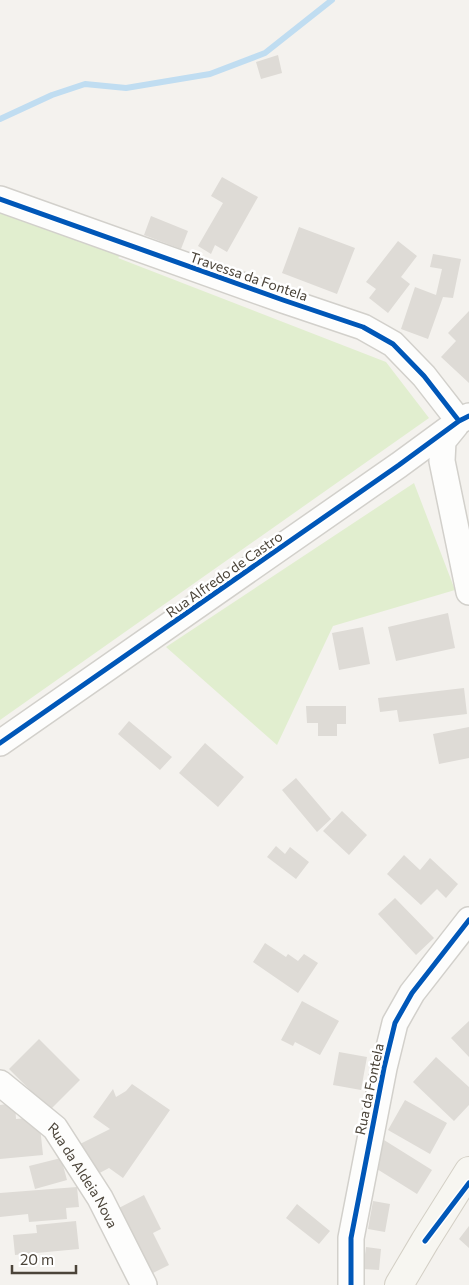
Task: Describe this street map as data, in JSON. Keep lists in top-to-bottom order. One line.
{"streets":{"street":["Travessa da Fontela","Rua Alfredo de Castro","Rua da Fontela","Rua da Aldeia Nova"]},"crossings":[["Travessa da Fontela","Rua Alfredo de Castro"]],"scale_bar":"20 m"}
